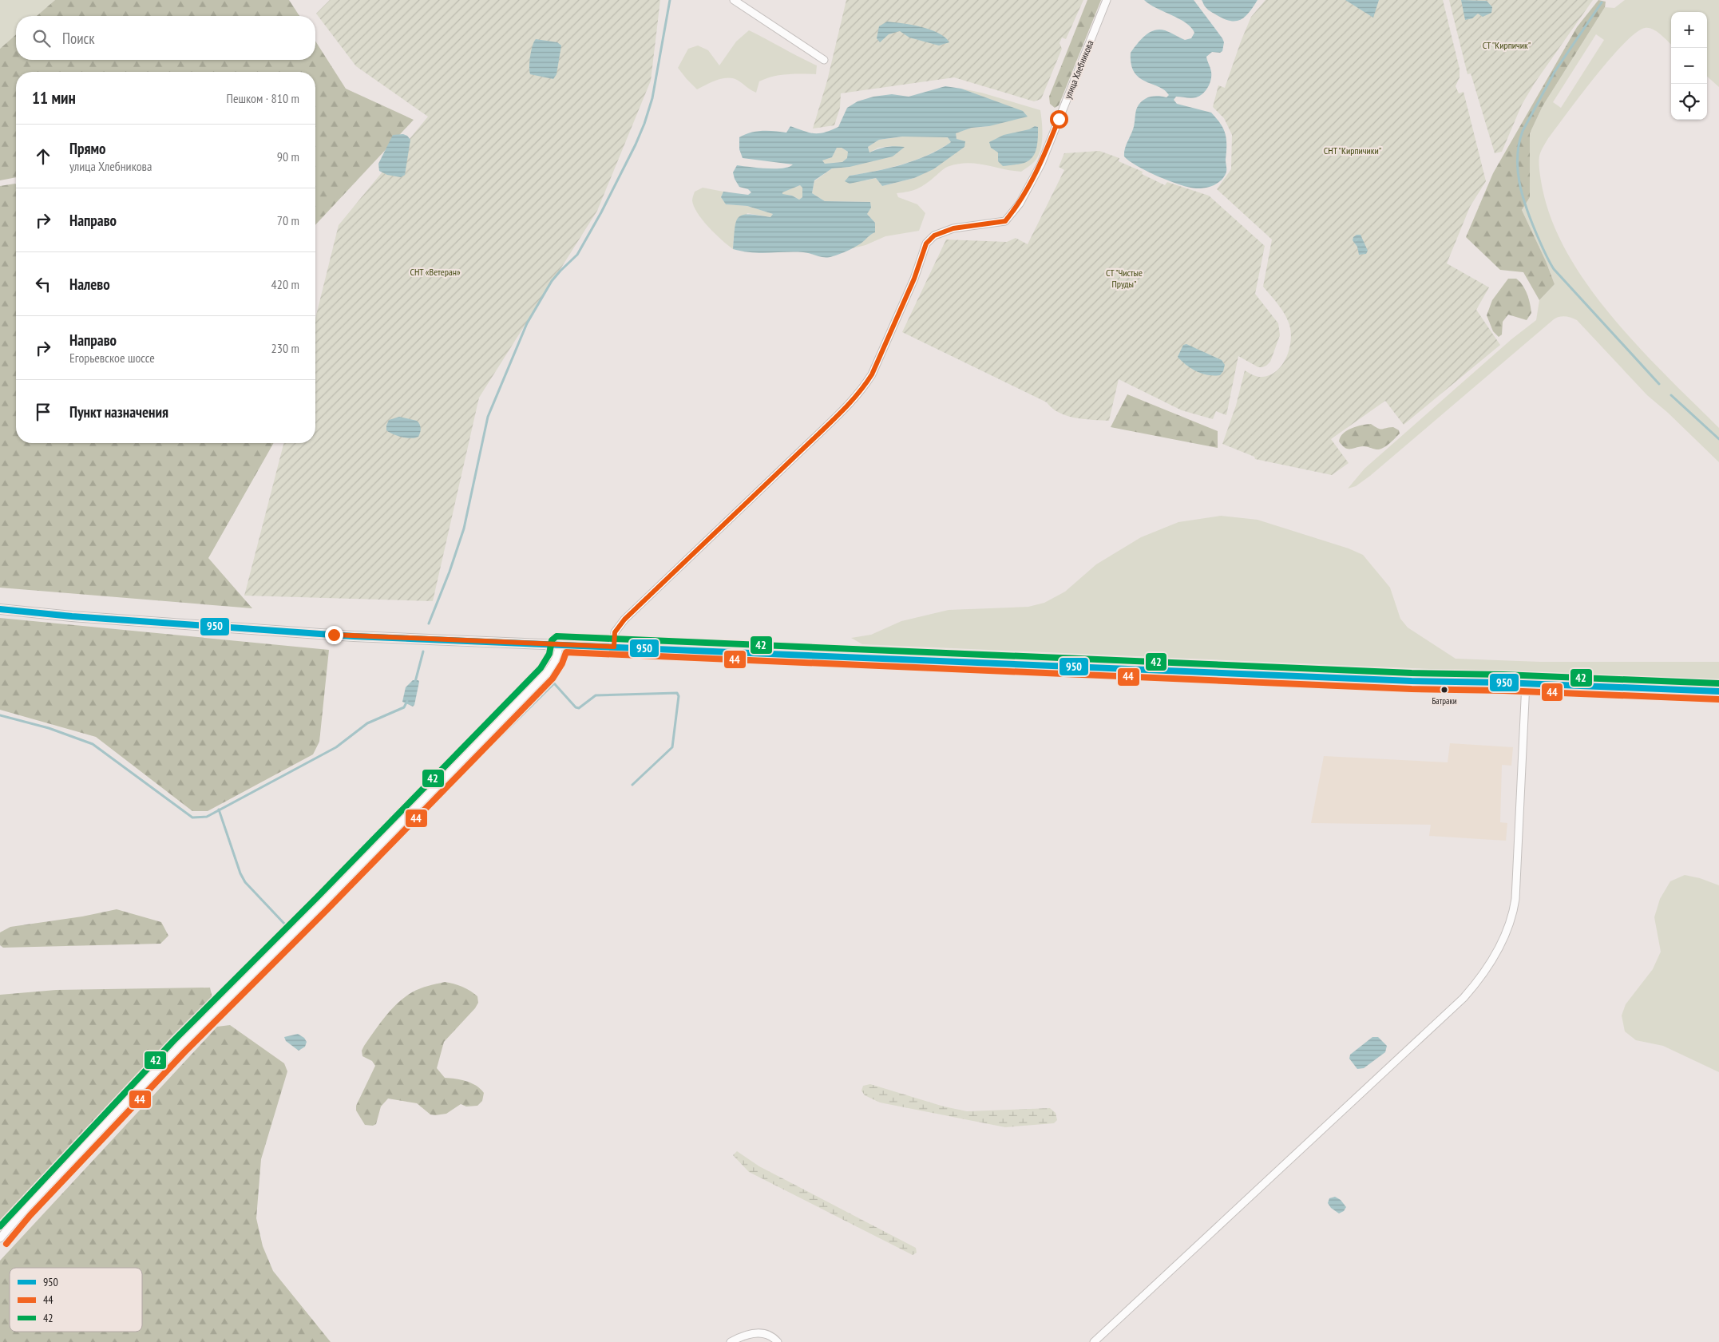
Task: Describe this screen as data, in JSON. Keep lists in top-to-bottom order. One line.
{"streets":{"street":["улица Хлебникова"]},"parks":["СТ \"Кирпичик\"","СНТ \"Кирпичики\"","СНТ «Ветеран»","СТ \"Чистые Пруды\""],"places":["Батраки"],"lines":["transit line 950","transit line 42","transit line 44"],"legend":["950","44","42"],"page":{"map_buttons":["+","−"],"search":"Поиск","heading":["11 мин","Пешком · 810 m"],"list":[["Прямо","улица Хлебникова","90 m"],["Направо","70 m"],["Налево","420 m"],["Направо","Егорьевское шоссе","230 m"],"Пункт назначения"]}}
